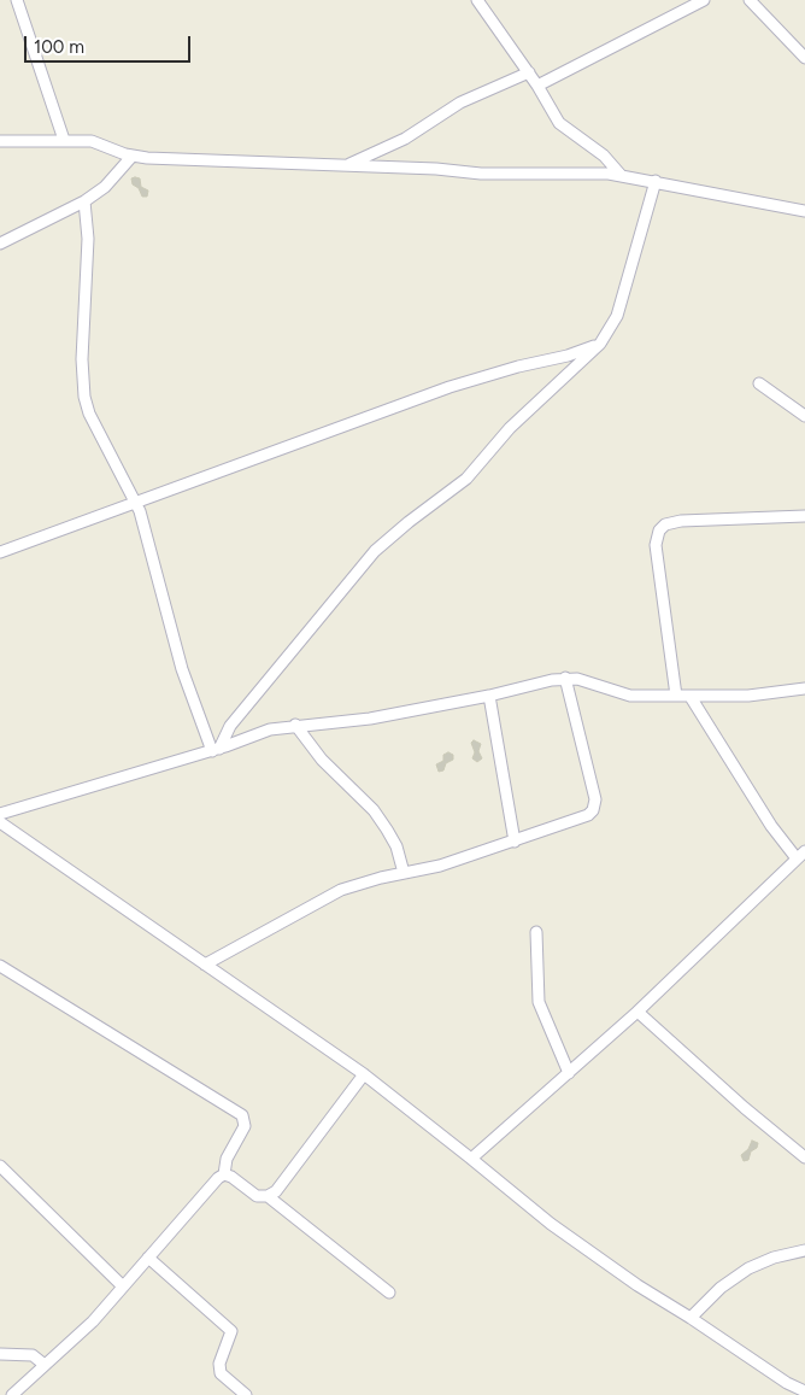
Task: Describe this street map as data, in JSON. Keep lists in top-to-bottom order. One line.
{"scale_bar":"100 m"}
